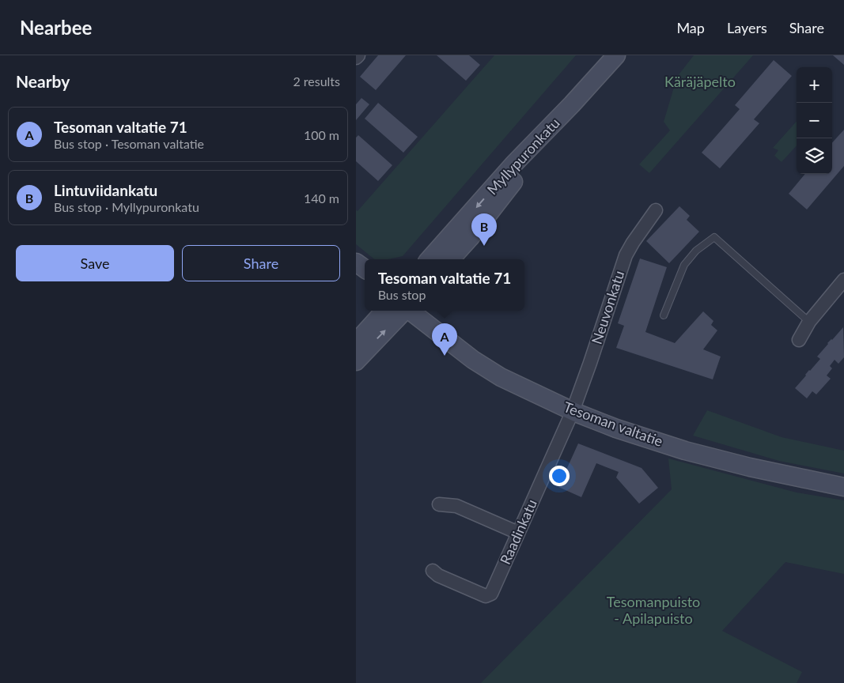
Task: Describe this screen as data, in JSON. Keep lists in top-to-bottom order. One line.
{"streets":{"main road":["Myllypuronkatu","Tesoman valtatie"],"street":["Neuvonkatu","Raadinkatu"]},"crossings":[["Neuvonkatu","Tesoman valtatie"],["Neuvonkatu","Raadinkatu"],["Tesoman valtatie","Raadinkatu"]],"parks":["Käräjäpelto","Tesomanpuisto - Apilapuisto"],"page":{"header":"Nearbee","nav":["Map","Layers","Share"],"heading":["Nearby","2 results"],"map_buttons":["+","−"],"list":[{"mark":"A","name":"Tesoman valtatie 71","note":"Bus stop · Tesoman valtatie","value":"100 m"},{"mark":"B","name":"Lintuviidankatu","note":"Bus stop · Myllypuronkatu","value":"140 m"}],"pins":["B","A"],"buttons":["Save","Share"],"popup":["Tesoman valtatie 71","Bus stop"]}}
